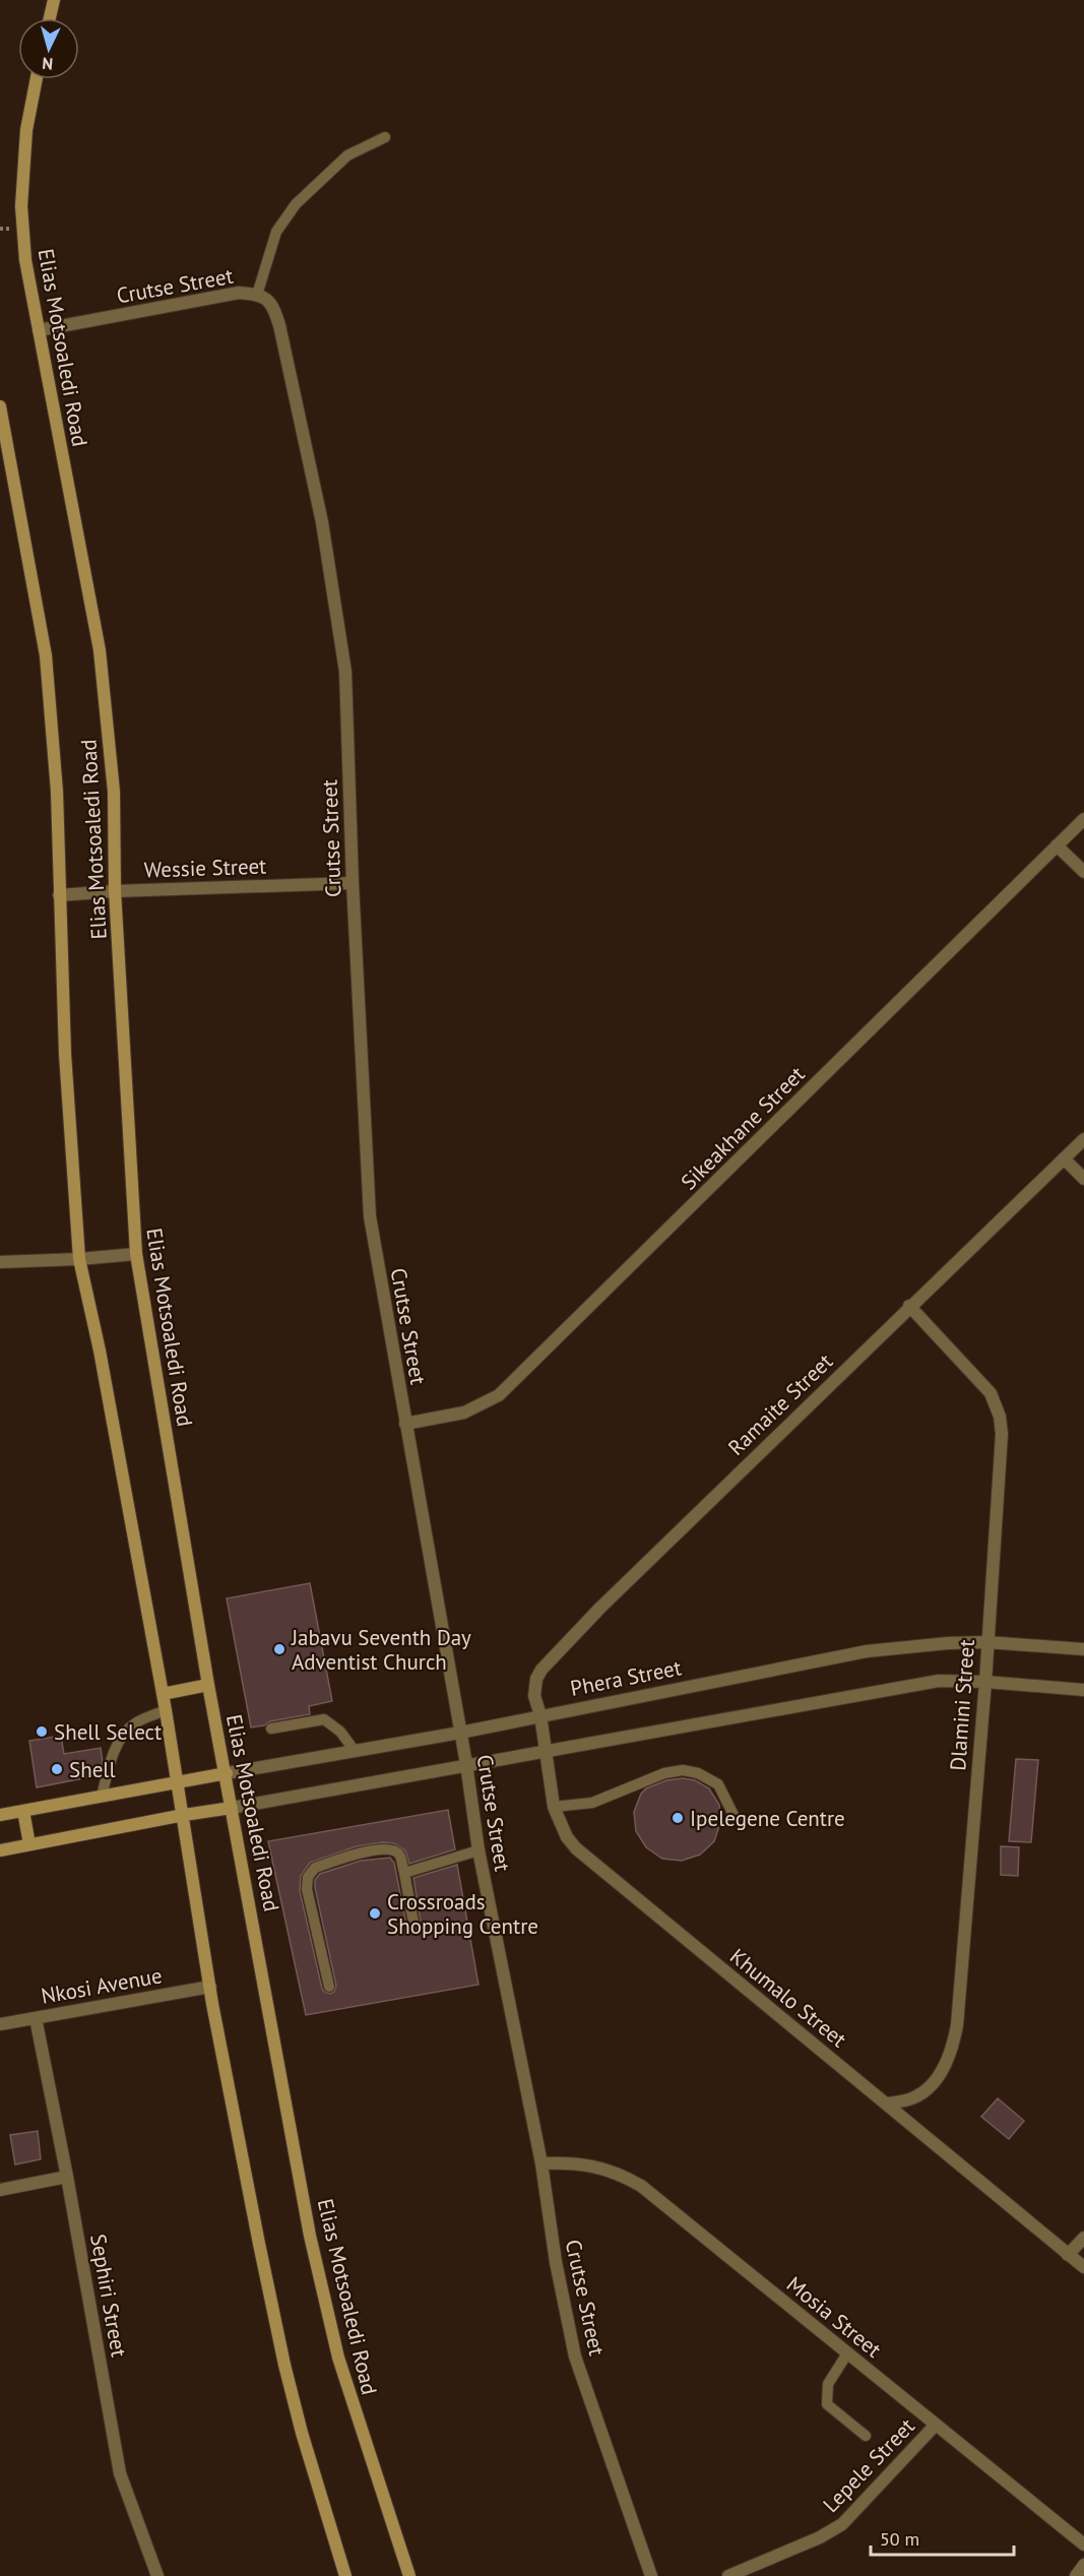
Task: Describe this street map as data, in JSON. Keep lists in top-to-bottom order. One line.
{"streets":{"main road":["Elias Motsoaledi Road","Phera Street"],"street":["Crutse Street","Wessie Street","Sikeakhane Street","Ramaite Street","Dlamini Street","Nkosi Avenue","Khumalo Street","Sephiri Street","Mosia Street","Lepele Street"]},"crossings":[["Crutse Street","Elias Motsoaledi Road"],["Crutse Street","Wessie Street"],["Crutse Street","Sikeakhane Street"],["Crutse Street","Phera Street"],["Crutse Street","Mosia Street"],["Elias Motsoaledi Road","Wessie Street"],["Elias Motsoaledi Road","Phera Street"],["Elias Motsoaledi Road","Nkosi Avenue"],["Ramaite Street","Phera Street"],["Ramaite Street","Dlamini Street"],["Ramaite Street","Khumalo Street"],["Phera Street","Dlamini Street"],["Phera Street","Khumalo Street"],["Dlamini Street","Khumalo Street"],["Nkosi Avenue","Sephiri Street"],["Mosia Street","Lepele Street"]],"places":["Jabavu Seventh Day Adventist Church","Shell Select","Shell","Ipelegene Centre","Crossroads Shopping Centre"],"scale_bar":"50 m","north":"bottom"}
